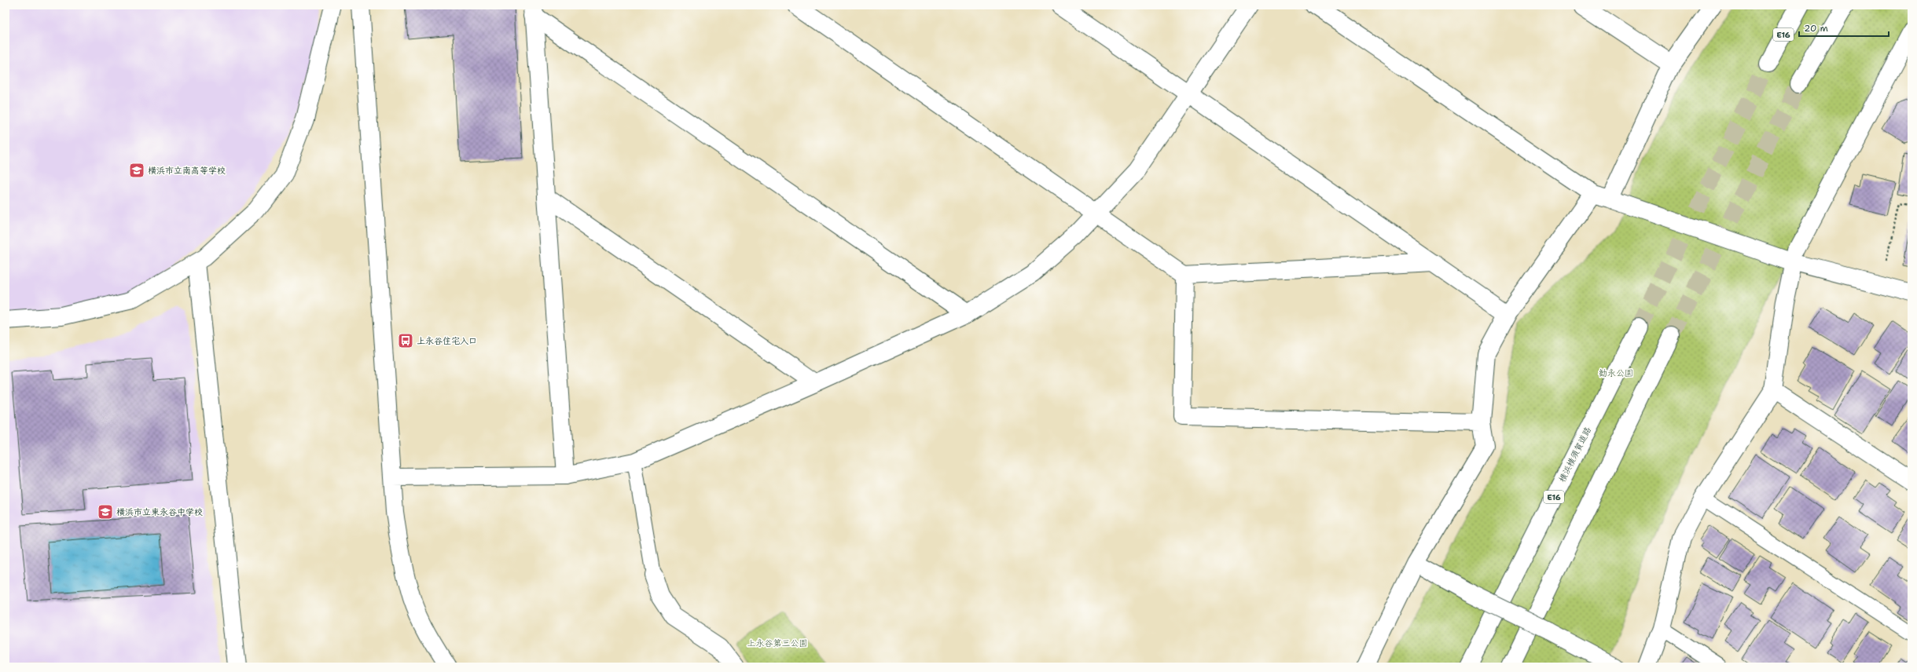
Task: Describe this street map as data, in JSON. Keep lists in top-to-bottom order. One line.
{"streets":{"main road":["E16","横浜横須賀道路"]},"parks":["勧永公園","上永谷第三公園"],"places":{"school or university":["横浜市立南高等学校","横浜市立東永谷中学校"],"bus stop":["上永谷住宅入口"]},"scale_bar":"20 m"}
